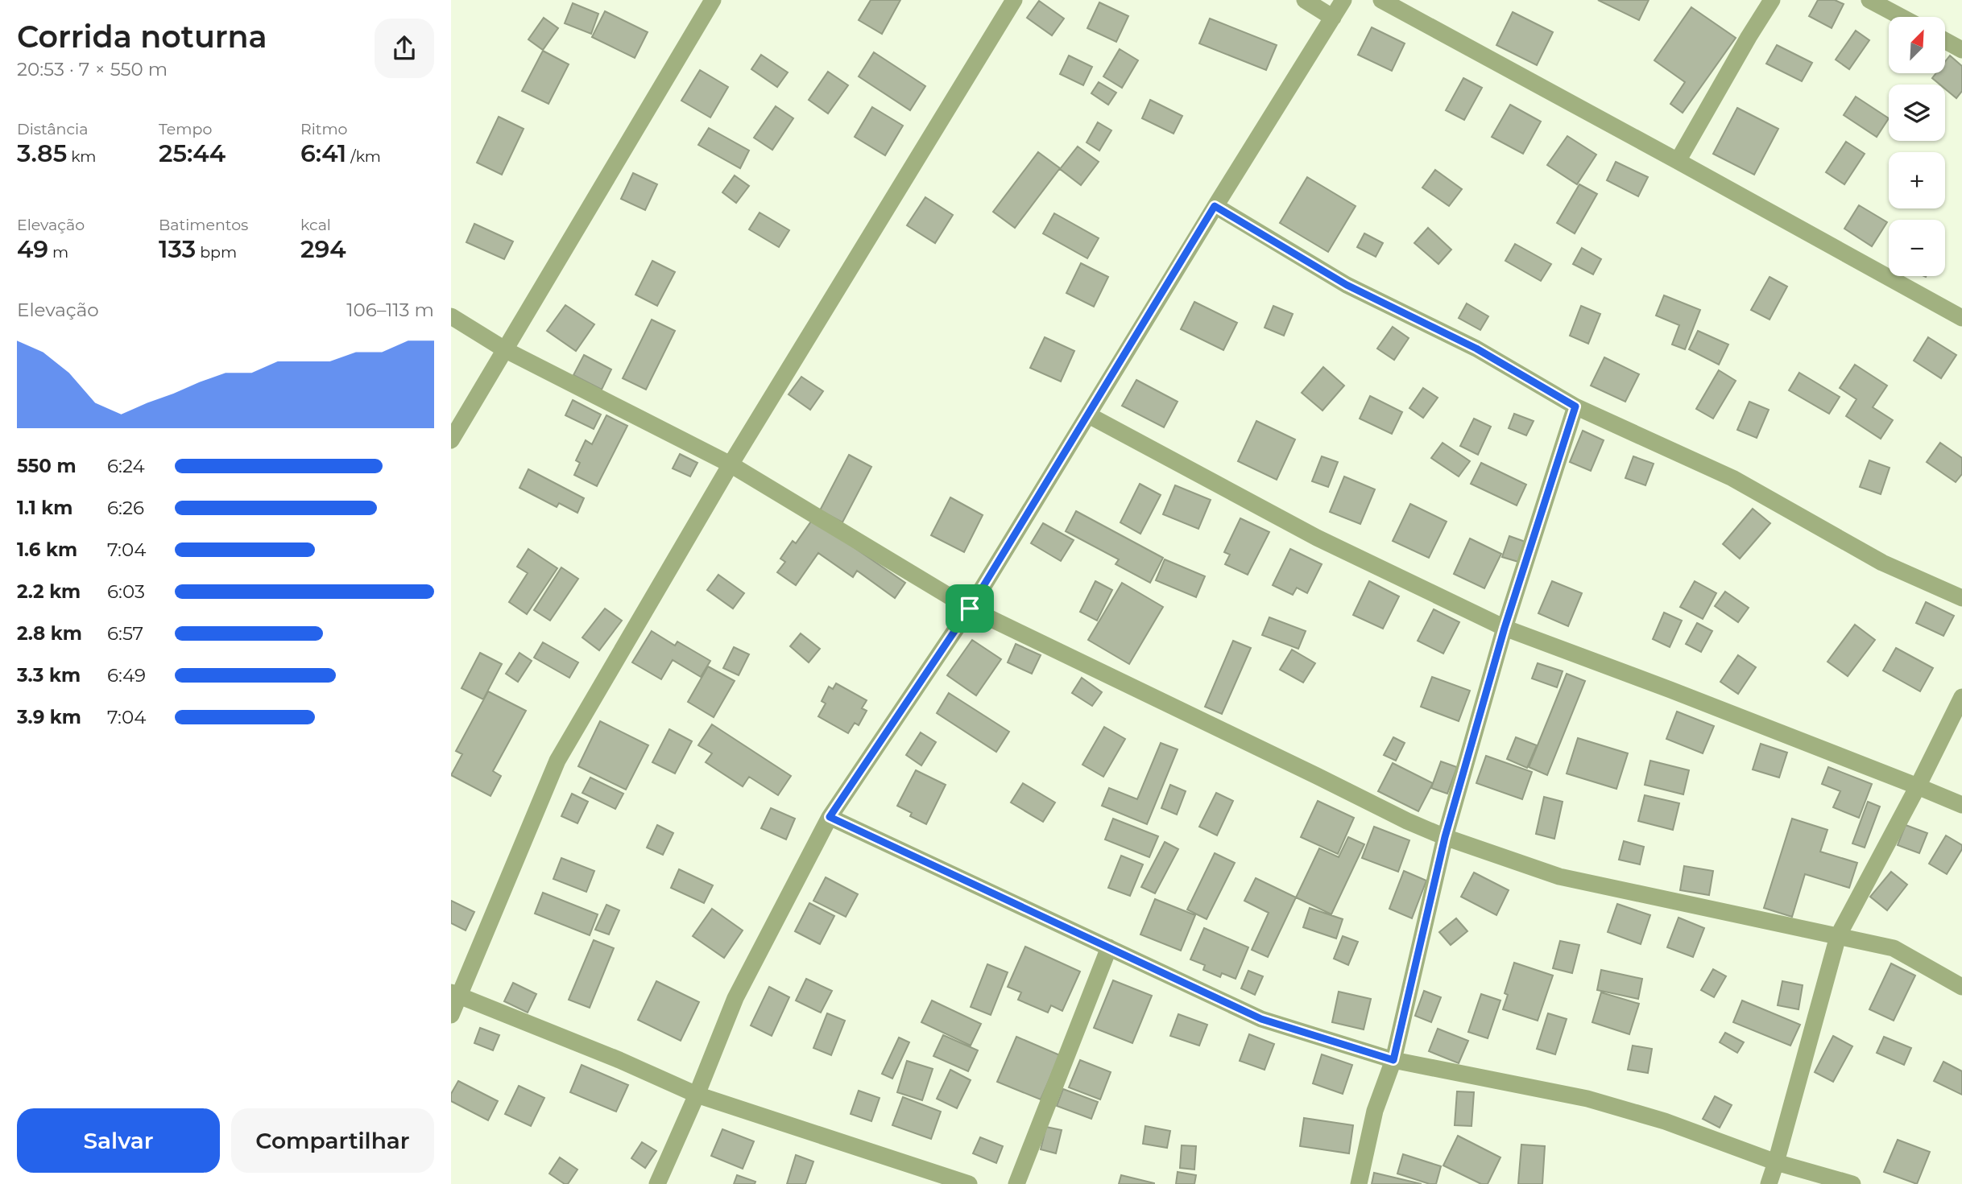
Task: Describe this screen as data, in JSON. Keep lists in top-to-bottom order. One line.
{"north":"top right","page":{"heading":["Corrida noturna","20:53 · 7 × 550 m"],"map_buttons":["+","−"],"stats":[["Distância","3.85 km"],["Tempo","25:44"],["Ritmo","6:41 /km"],["Elevação","49 m"],["Batimentos","133 bpm"],["kcal","294"]],"chart":["Elevação","106–113 m"],"list":[{"name":"550 m","note":"6:24"},{"name":"1.1 km","note":"6:26"},{"name":"1.6 km","note":"7:04"},{"name":"2.2 km","note":"6:03"},{"name":"2.8 km","note":"6:57"},{"name":"3.3 km","note":"6:49"},{"name":"3.9 km","note":"7:04"}],"buttons":["Salvar","Compartilhar"]}}
